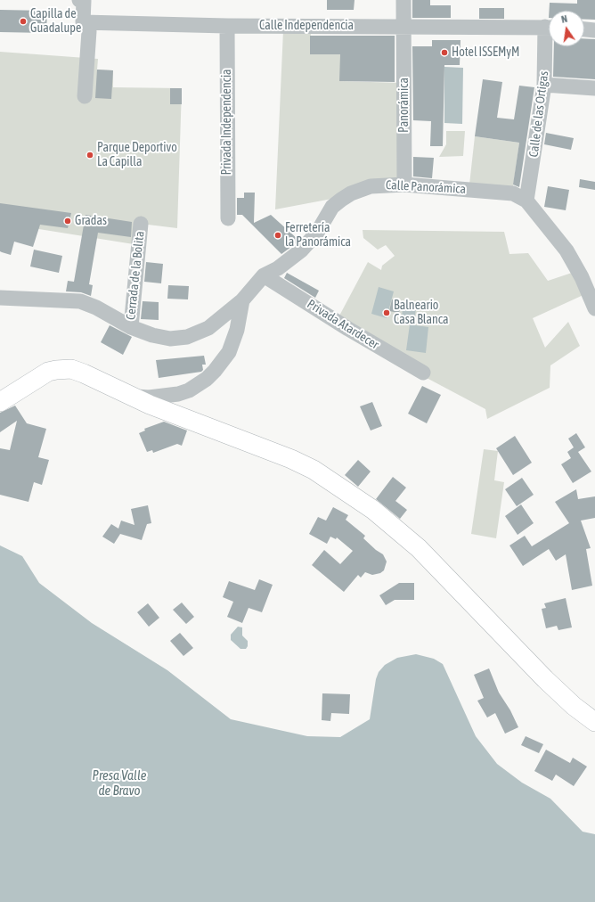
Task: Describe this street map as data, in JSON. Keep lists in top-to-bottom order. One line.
{"streets":{"street":["Calle Independencia","Panorámica","Calle de las Ortigas","Privada Independencia","Calle Panorámica","Cerrada de la Bolita","Privada Atardecer"]},"crossings":[["Calle Independencia","Panorámica"],["Calle Independencia","Privada Independencia"],["Panorámica","Calle Panorámica"],["Calle de las Ortigas","Calle Panorámica"],["Calle Panorámica","Cerrada de la Bolita"],["Calle Panorámica","Privada Atardecer"]],"water":["Presa Valle de Bravo"],"places":["Capilla de Guadalupe","Hotel ISSEMyM","Parque Deportivo La Capilla","Gradas","Ferretería la Panorámica","Balneario Casa Blanca"],"north":"top"}
